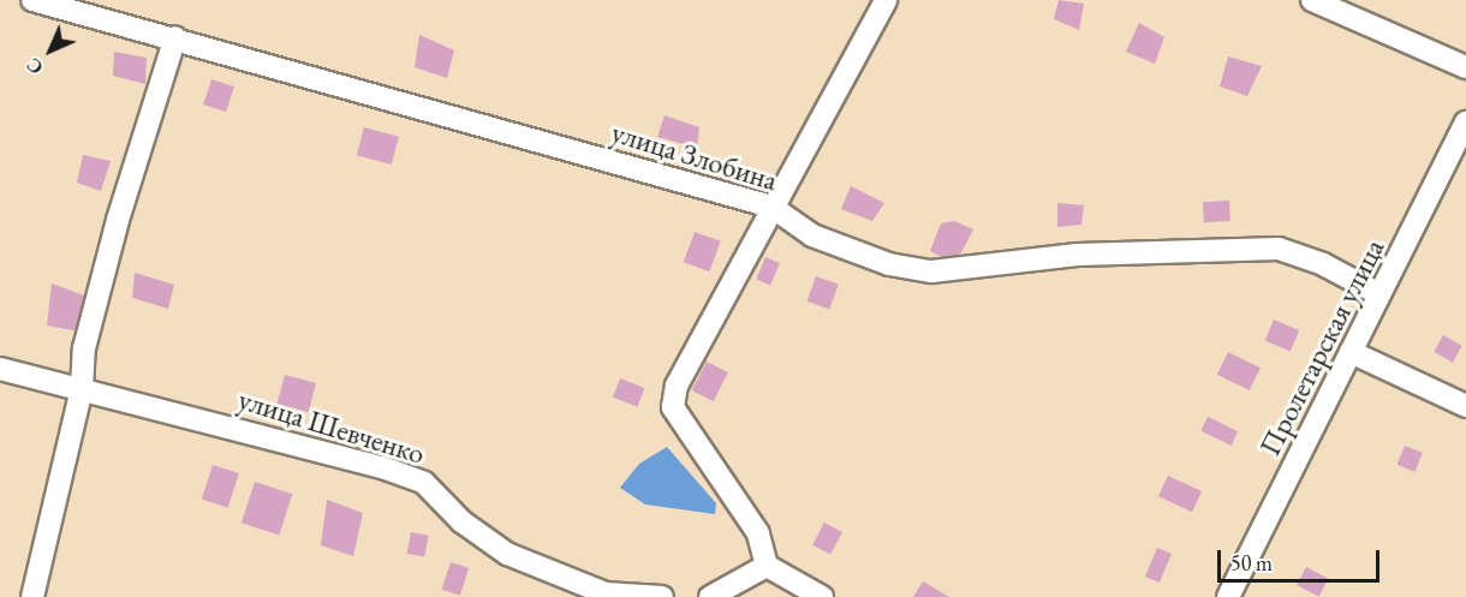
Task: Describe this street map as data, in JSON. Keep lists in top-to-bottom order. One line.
{"streets":{"street":["улица Злобина","Пролетарская улица","улица Шевченко"]},"crossings":[["улица Злобина","Пролетарская улица"]],"scale_bar":"50 m","north":"bottom left"}
